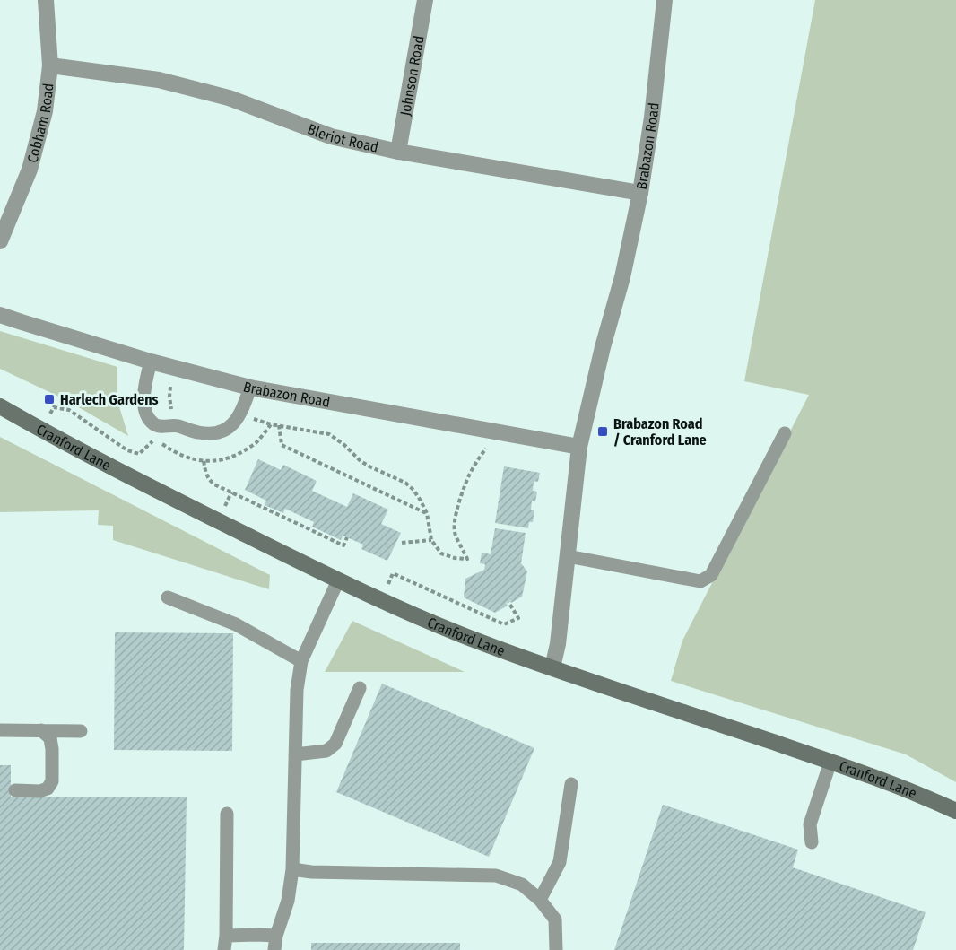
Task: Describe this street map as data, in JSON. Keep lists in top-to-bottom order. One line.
{"streets":{"street":["Johnson Road","Cobham Road","Bleriot Road","Brabazon Road","Cranford Lane"]},"crossings":[["Johnson Road","Bleriot Road"],["Cobham Road","Bleriot Road"],["Bleriot Road","Brabazon Road"],["Brabazon Road","Cranford Lane"]],"places":{"transit":["Harlech Gardens","Brabazon Road / Cranford Lane"]}}
